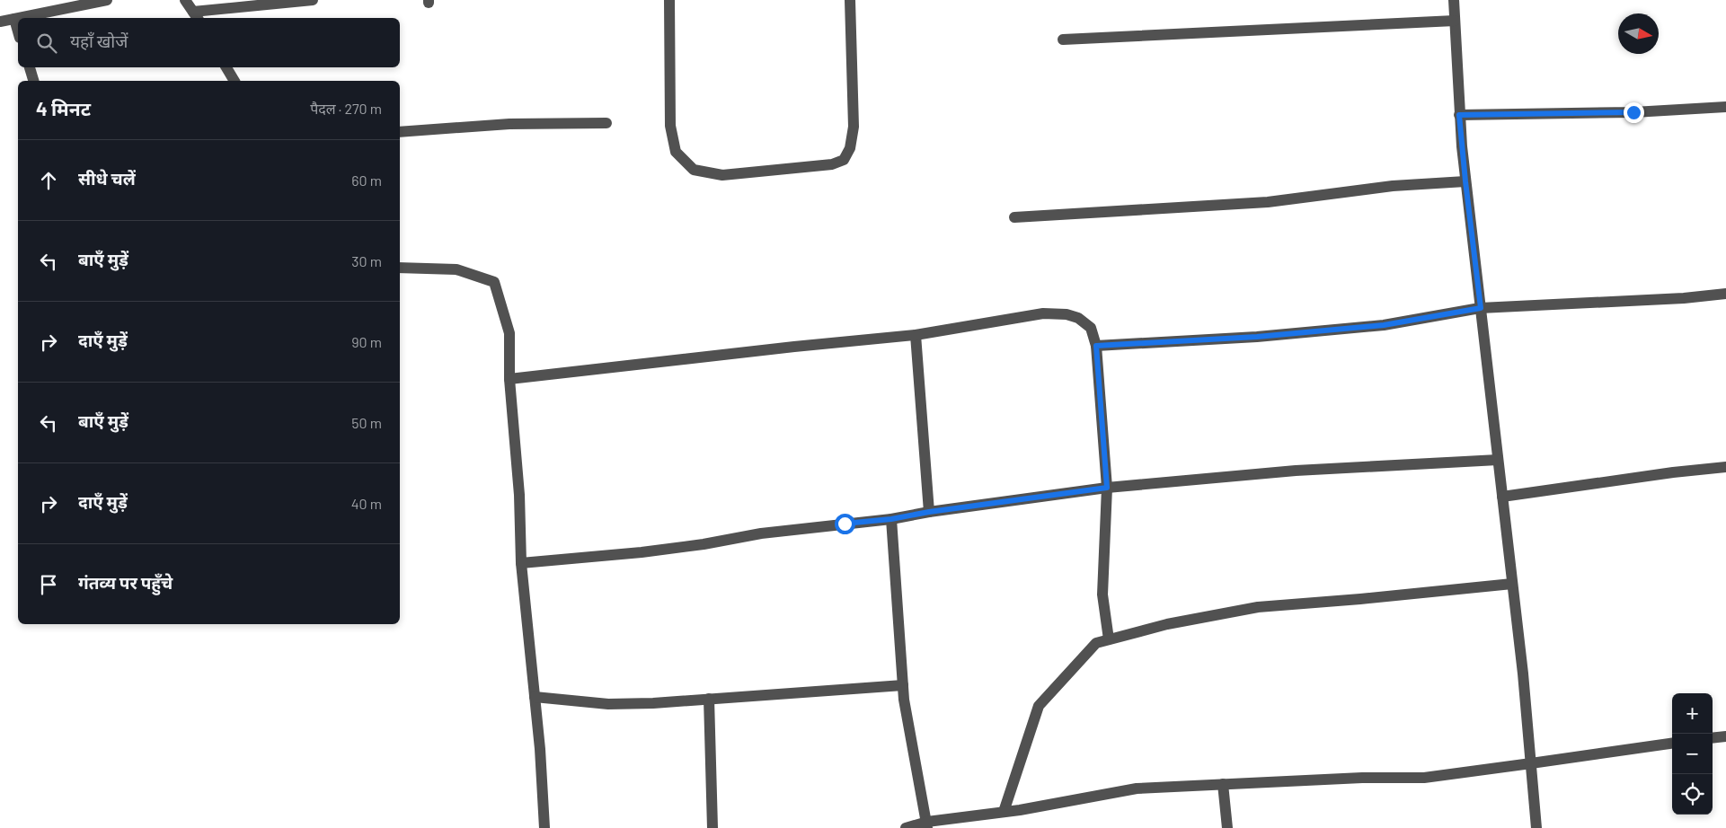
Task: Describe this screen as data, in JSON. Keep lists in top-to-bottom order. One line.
{"north":"right","page":{"search":"यहाँ खोजें","heading":["4 मिनट","पैदल · 270 m"],"list":[["सीधे चलें","60 m"],["बाएँ मुड़ें","30 m"],["दाएँ मुड़ें","90 m"],["बाएँ मुड़ें","50 m"],["दाएँ मुड़ें","40 m"],"गंतव्य पर पहुँचे"],"map_buttons":["+","−"]}}
